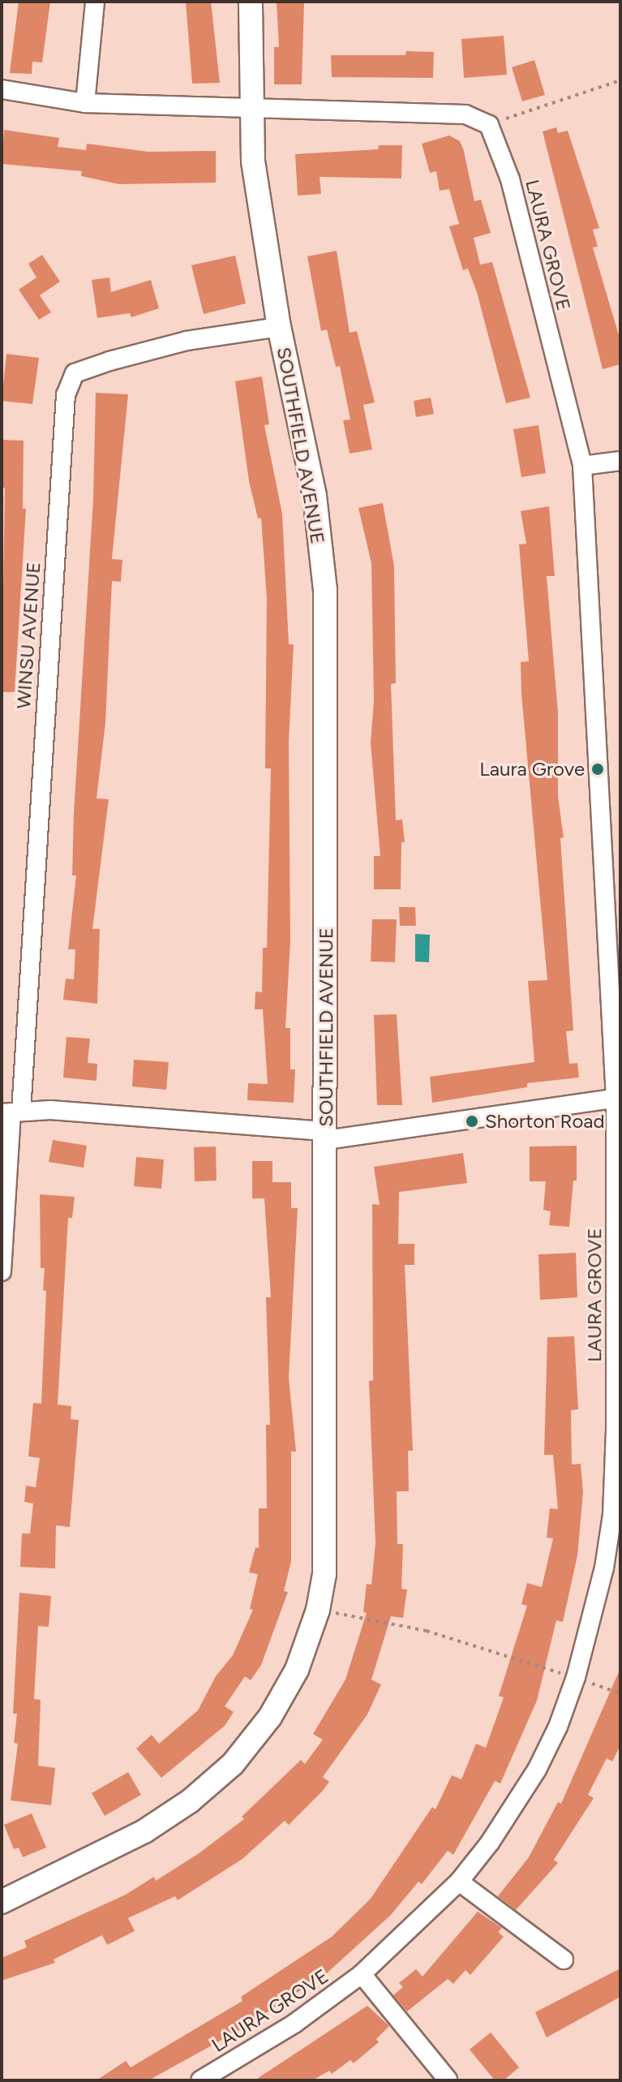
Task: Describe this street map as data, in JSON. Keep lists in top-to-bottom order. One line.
{"streets":{"street":["LAURA GROVE","SOUTHFIELD AVENUE","WINSU AVENUE"]},"crossings":[["SOUTHFIELD AVENUE","WINSU AVENUE"]],"places":["Laura Grove","Shorton Road"]}
